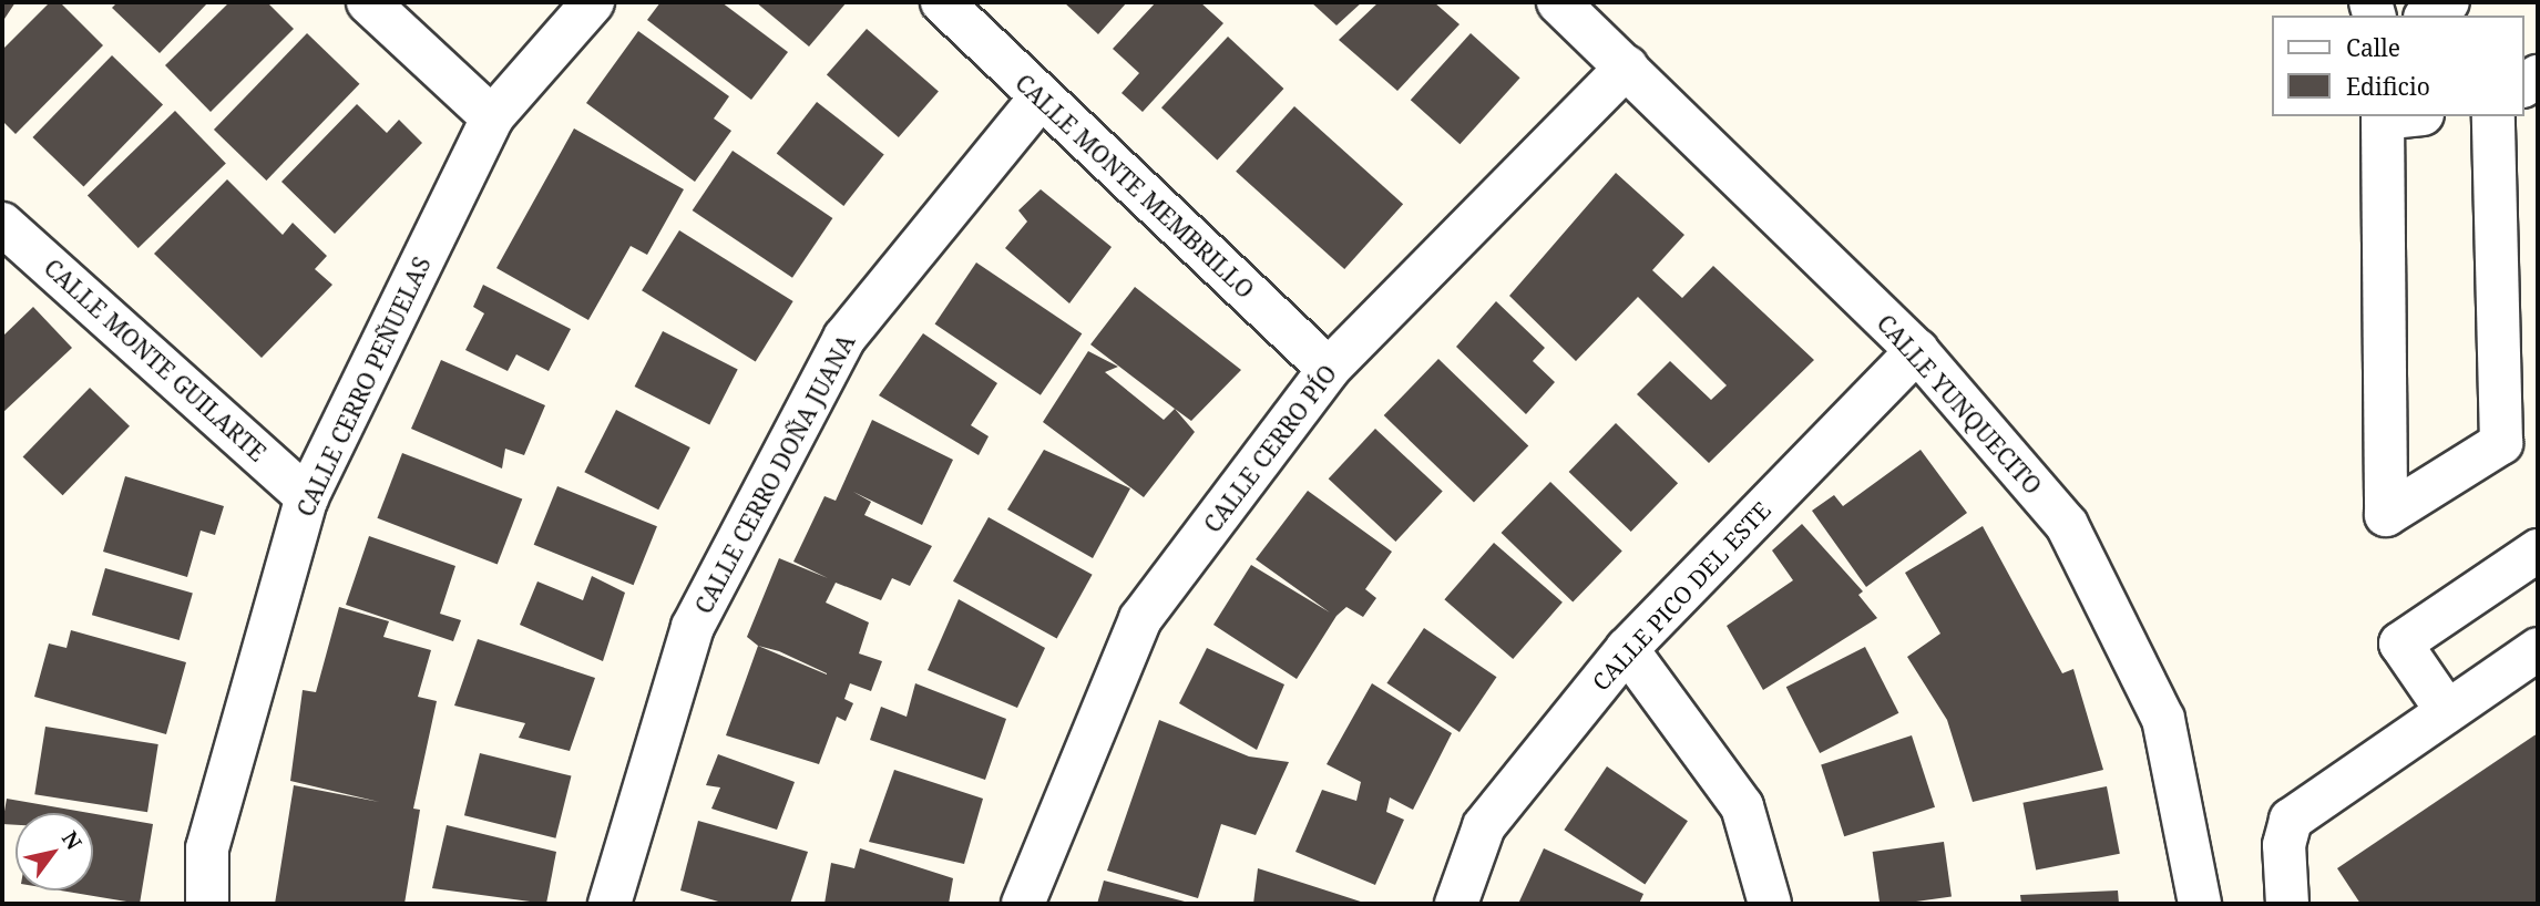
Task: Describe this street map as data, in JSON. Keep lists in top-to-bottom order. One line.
{"streets":{"street":["CALLE MONTE MEMBRILLO","CALLE MONTE GUILARTE","CALLE CERRO PEÑUELAS","CALLE YUNQUECITO","CALLE CERRO PÍO","CALLE CERRO DOÑA JUANA","CALLE PICO DEL ESTE"]},"crossings":[["CALLE MONTE MEMBRILLO","CALLE CERRO PÍO"],["CALLE MONTE MEMBRILLO","CALLE CERRO DOÑA JUANA"],["CALLE MONTE GUILARTE","CALLE CERRO PEÑUELAS"],["CALLE YUNQUECITO","CALLE CERRO PÍO"],["CALLE YUNQUECITO","CALLE PICO DEL ESTE"]],"legend":["Calle","Edificio"],"north":"top right"}
